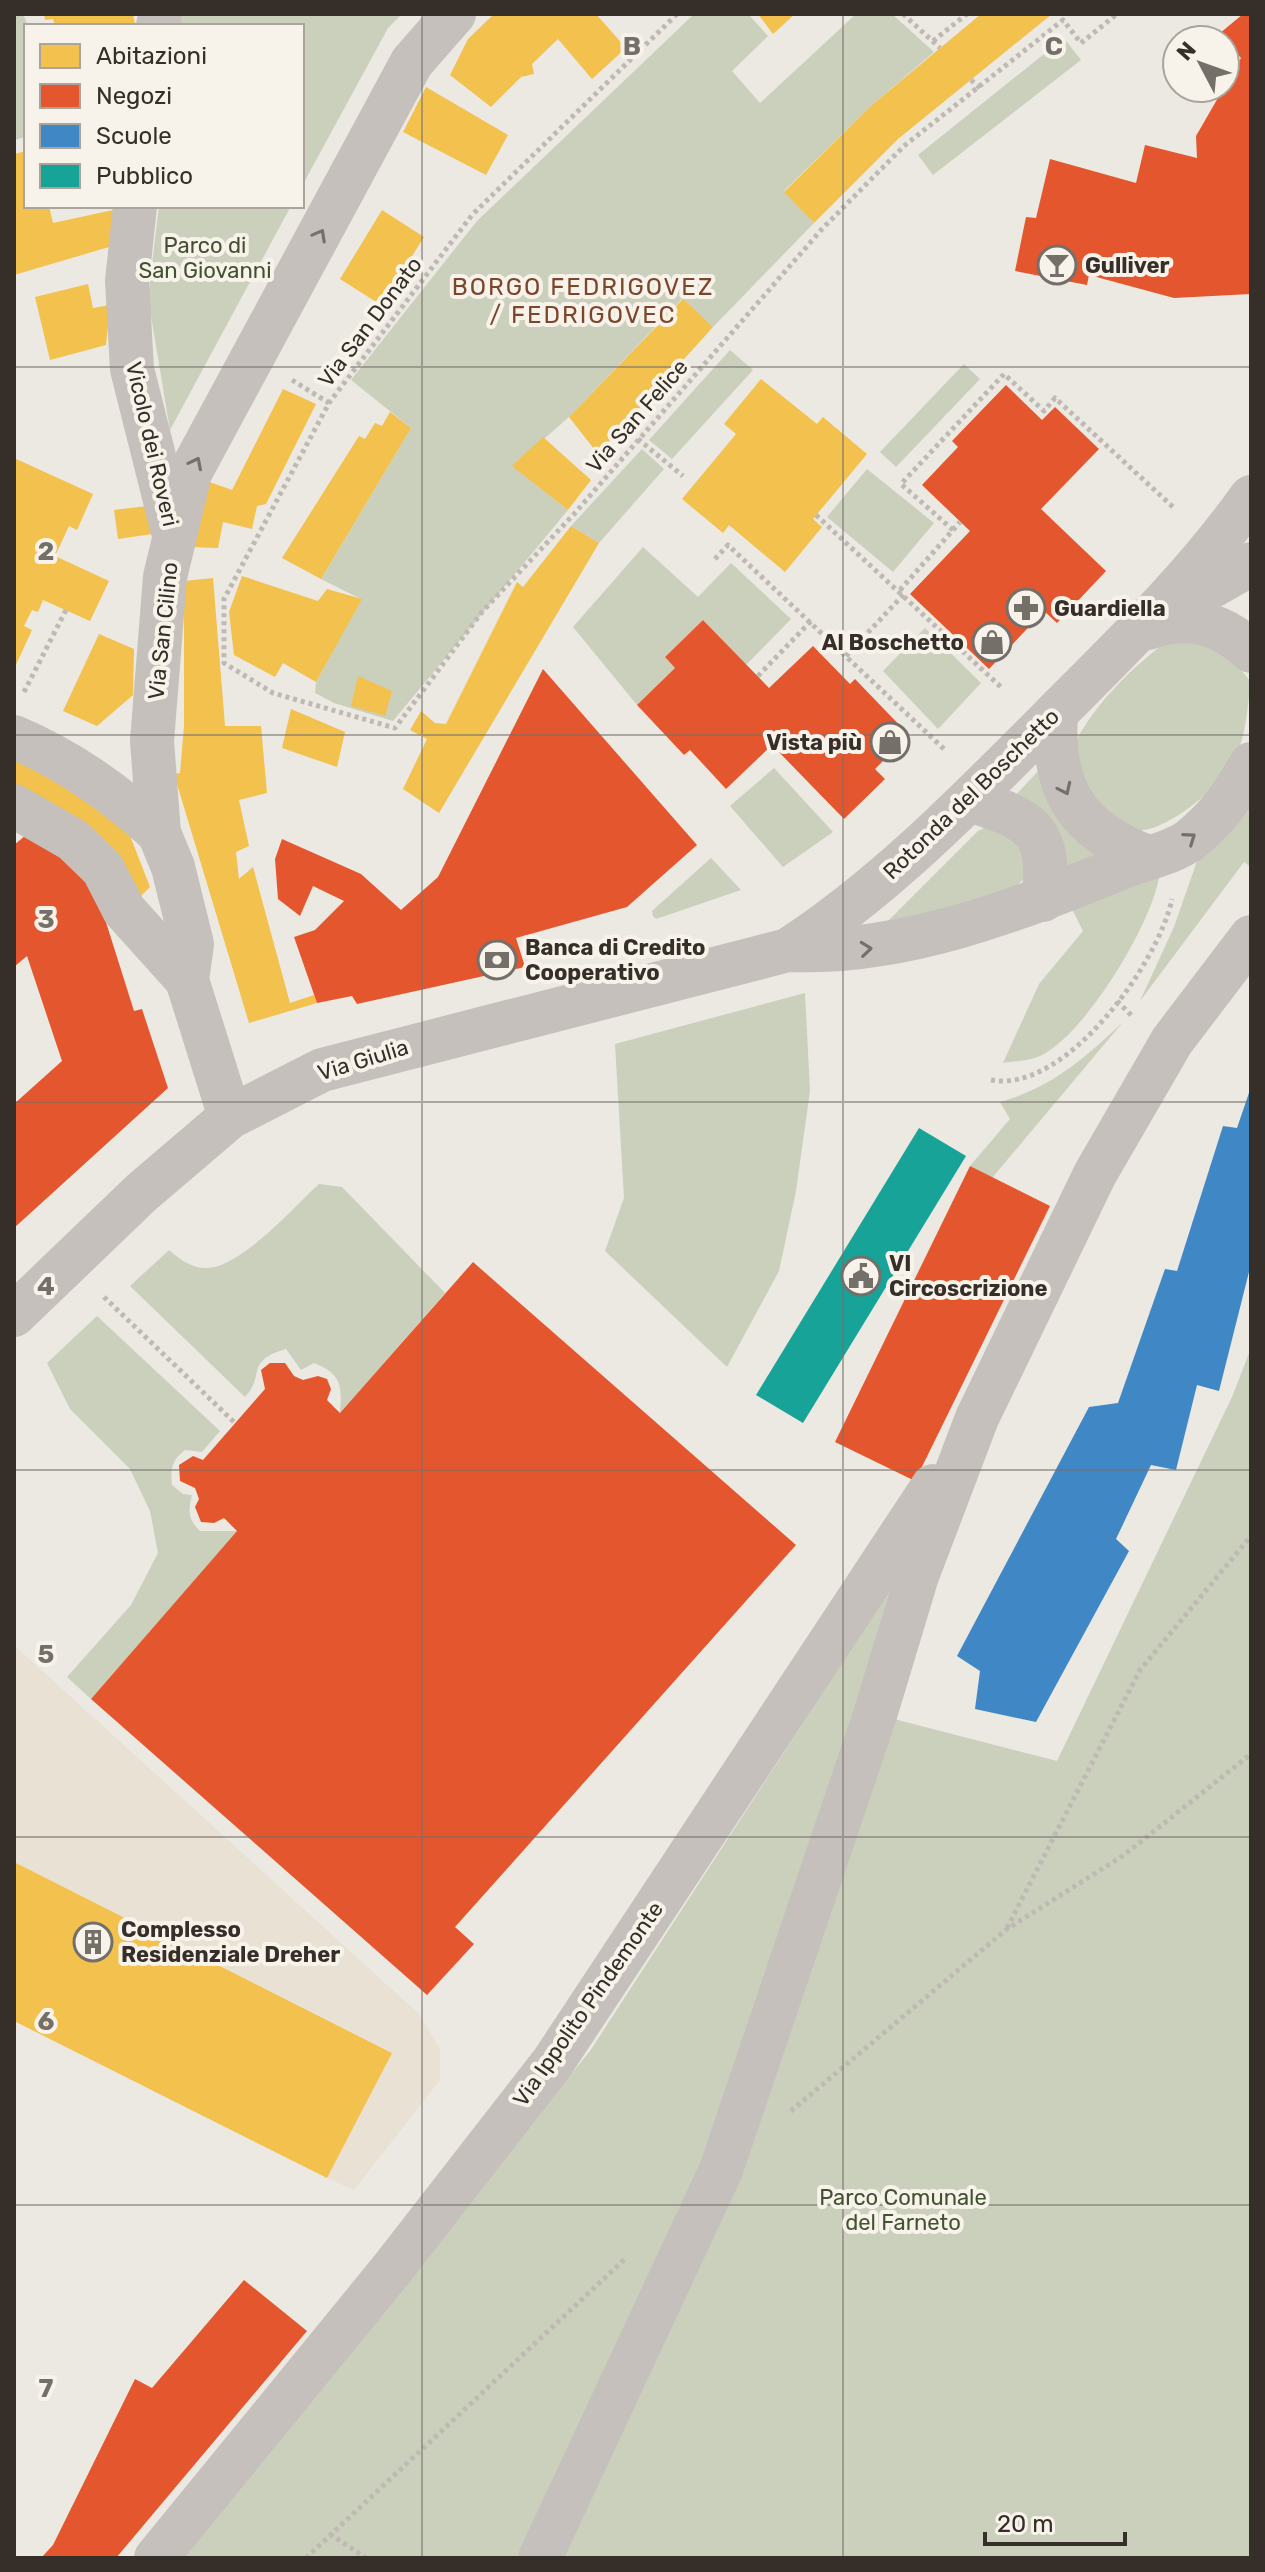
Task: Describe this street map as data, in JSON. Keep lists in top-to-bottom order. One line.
{"streets":{"street":["Vicolo dei Roveri","Via San Cilino","Rotonda del Boschetto","Via Giulia","Via Ippolito Pindemonte"],"path":["Via San Donato","Via San Felice"]},"crossings":[["Via San Donato","Via San Felice"],["Vicolo dei Roveri","Via San Cilino"],["Via San Cilino","Via Giulia"],["Rotonda del Boschetto","Via Giulia"]],"one_way":["Via San Cilino"],"districts":["BORGO FEDRIGOVEZ / FEDRIGOVEC"],"parks":["Parco di San Giovanni","Parco Comunale del Farneto"],"places":{"bar":["Gulliver"],"pharmacy":["Guardiella"],"shop":["Al Boschetto","Vista più"],"bank":["Banca di Credito Cooperativo"],"public building":["VI Circoscrizione"],"building":["Complesso Residenziale Dreher"]},"legend":["Abitazioni","Negozi","Scuole","Pubblico"],"scale_bar":"20 m","north":"top left","grid":{"columns":["B","C"],"rows":["2","3","4","5","6","7"]}}
